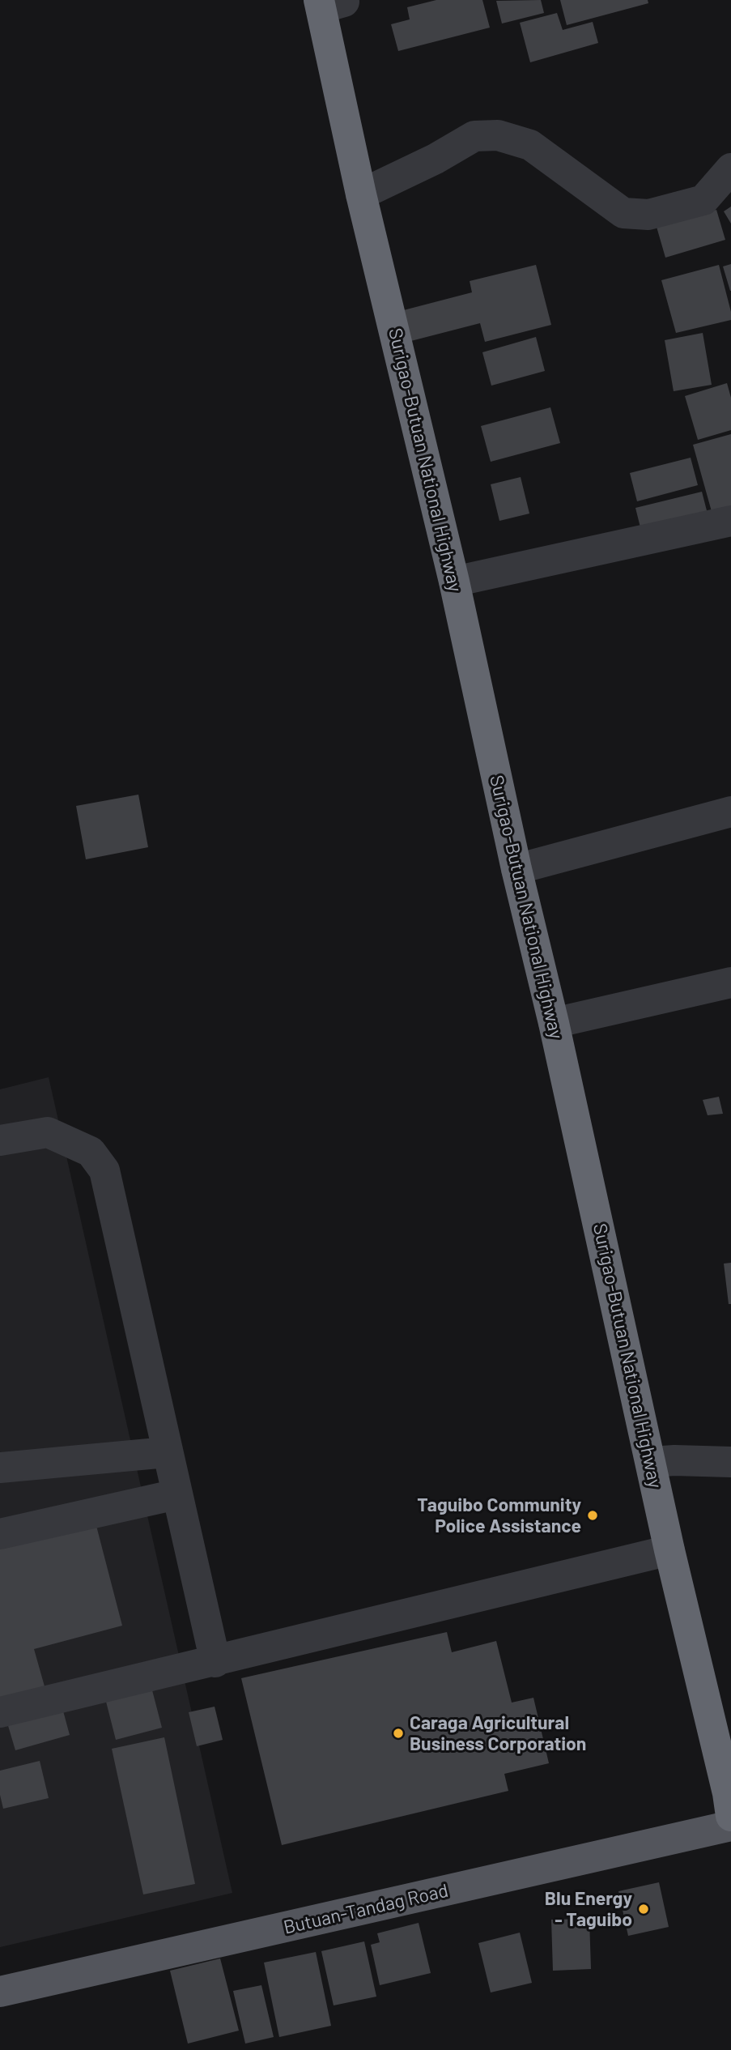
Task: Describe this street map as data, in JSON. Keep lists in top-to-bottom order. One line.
{"streets":{"highway":["Surigao-Butuan National Highway"],"main road":["Butuan-Tandag Road"]},"places":["Taguibo Community Police Assistance","Caraga Agricultural Business Corporation","Blu Energy - Taguibo"]}
